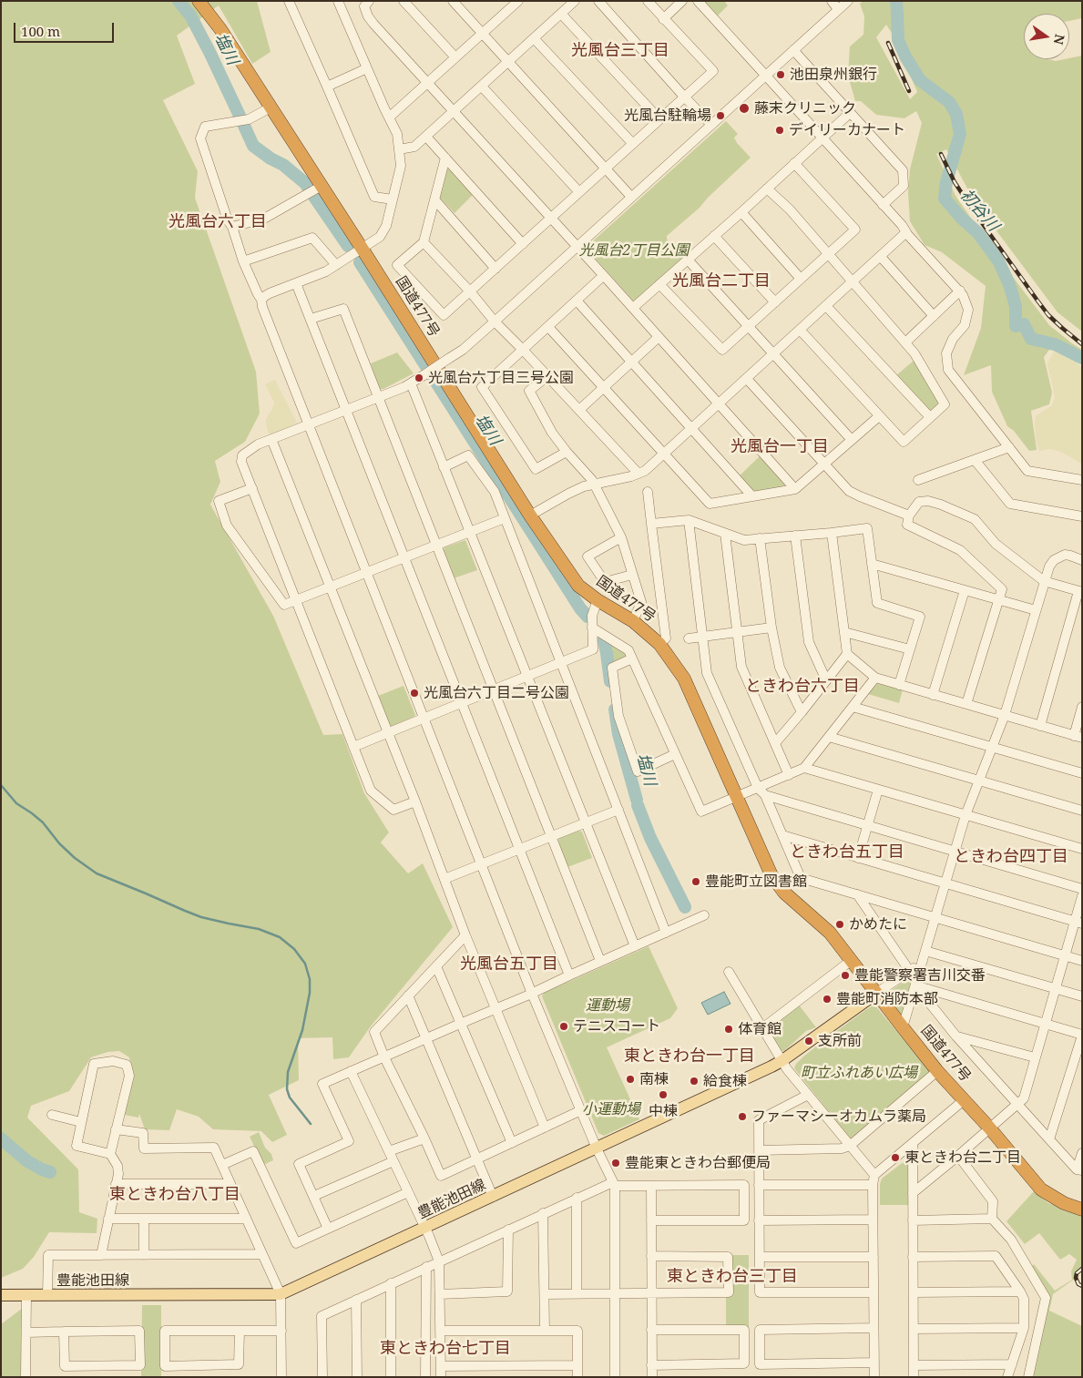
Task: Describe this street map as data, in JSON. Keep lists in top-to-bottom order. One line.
{"streets":{"highway":["国道477号"],"main road":["豊能池田線"]},"crossings":[["国道477号","豊能池田線"]],"districts":["光風台三丁目","光風台六丁目","光風台二丁目","光風台一丁目","ときわ台六丁目","ときわ台五丁目","ときわ台四丁目","光風台五丁目","東ときわ台一丁目","東ときわ台八丁目","東ときわ台三丁目","東ときわ台七丁目"],"water":["塩川","初谷川"],"parks":["光風台2丁目公園","運動場","町立ふれあい広場","小運動場"],"places":["池田泉州銀行","藤末クリニック","光風台駐輪場","デイリーカナート","光風台六丁目三号公園","光風台六丁目二号公園","豊能町立図書館","かめたに","豊能警察署吉川交番","豊能町消防本部","テニスコート","体育館","支所前","南棟","給食棟","中棟","ファーマシーオカムラ薬局","東ときわ台二丁目","豊能東ときわ台郵便局"],"scale_bar":"100 m","north":"right"}
